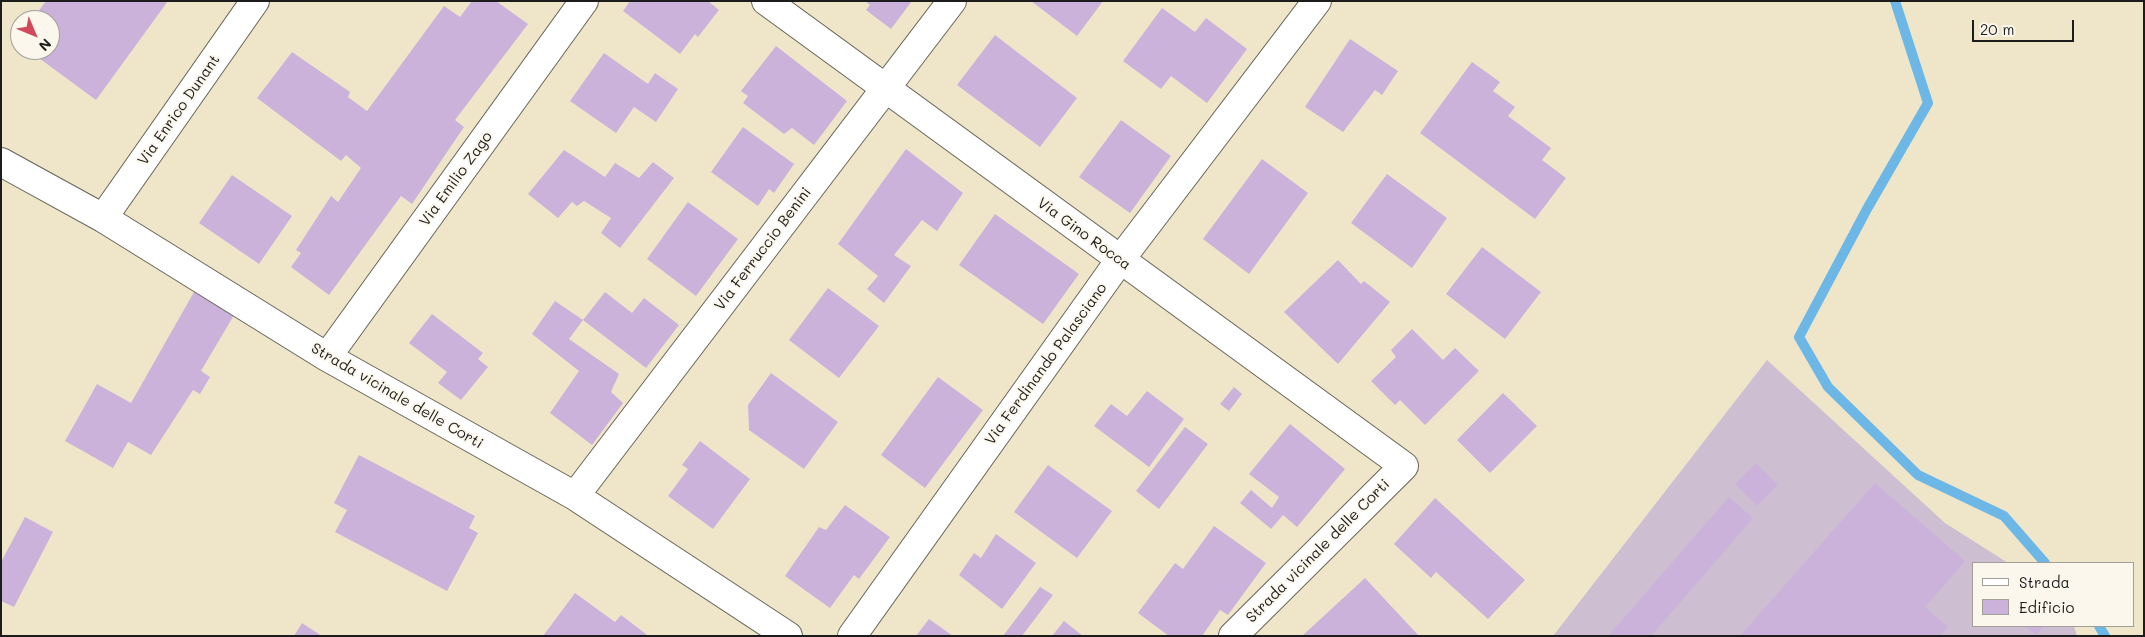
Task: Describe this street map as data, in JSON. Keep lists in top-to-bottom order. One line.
{"streets":{"street":["Via Enrico Dunant","Via Emilio Zago","Via Gino Rocca","Via Ferruccio Benini","Via Ferdinando Palasciano","Strada vicinale delle Corti"]},"crossings":[["Via Enrico Dunant","Strada vicinale delle Corti"],["Via Emilio Zago","Strada vicinale delle Corti"],["Via Gino Rocca","Via Ferruccio Benini"],["Via Gino Rocca","Via Ferdinando Palasciano"],["Via Gino Rocca","Strada vicinale delle Corti"],["Via Ferruccio Benini","Strada vicinale delle Corti"]],"legend":["Strada","Edificio"],"scale_bar":"20 m","north":"bottom right"}
